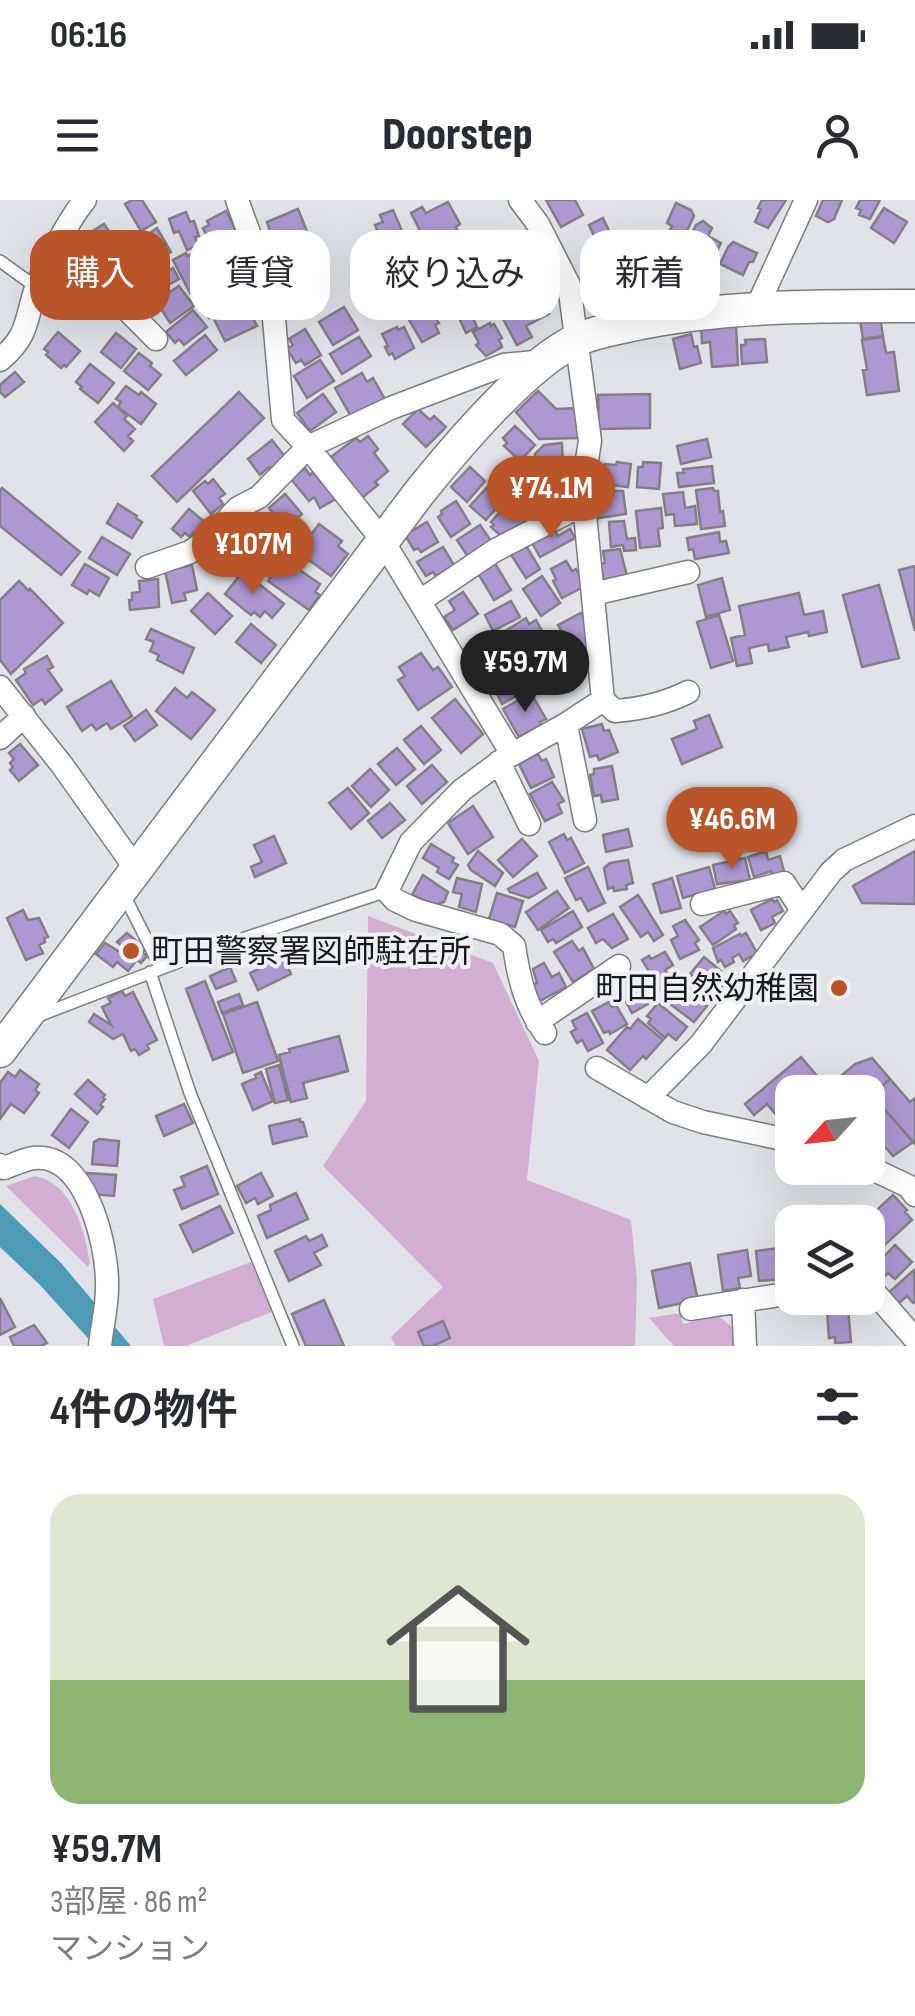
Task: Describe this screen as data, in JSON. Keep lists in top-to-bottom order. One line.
{"places":["町田警察署図師駐在所","町田自然幼稚園"],"north":"bottom left","page":{"status":"06:16","header":"Doorstep","chip":["購入","賃貸","絞り込み","新着"],"price":["¥74.1M","¥107M","¥59.7M","¥46.6M"],"heading":"4件の物件","list":[{"name":"¥59.7M","note":"3部屋 · 86 m² · マンション"}]}}
